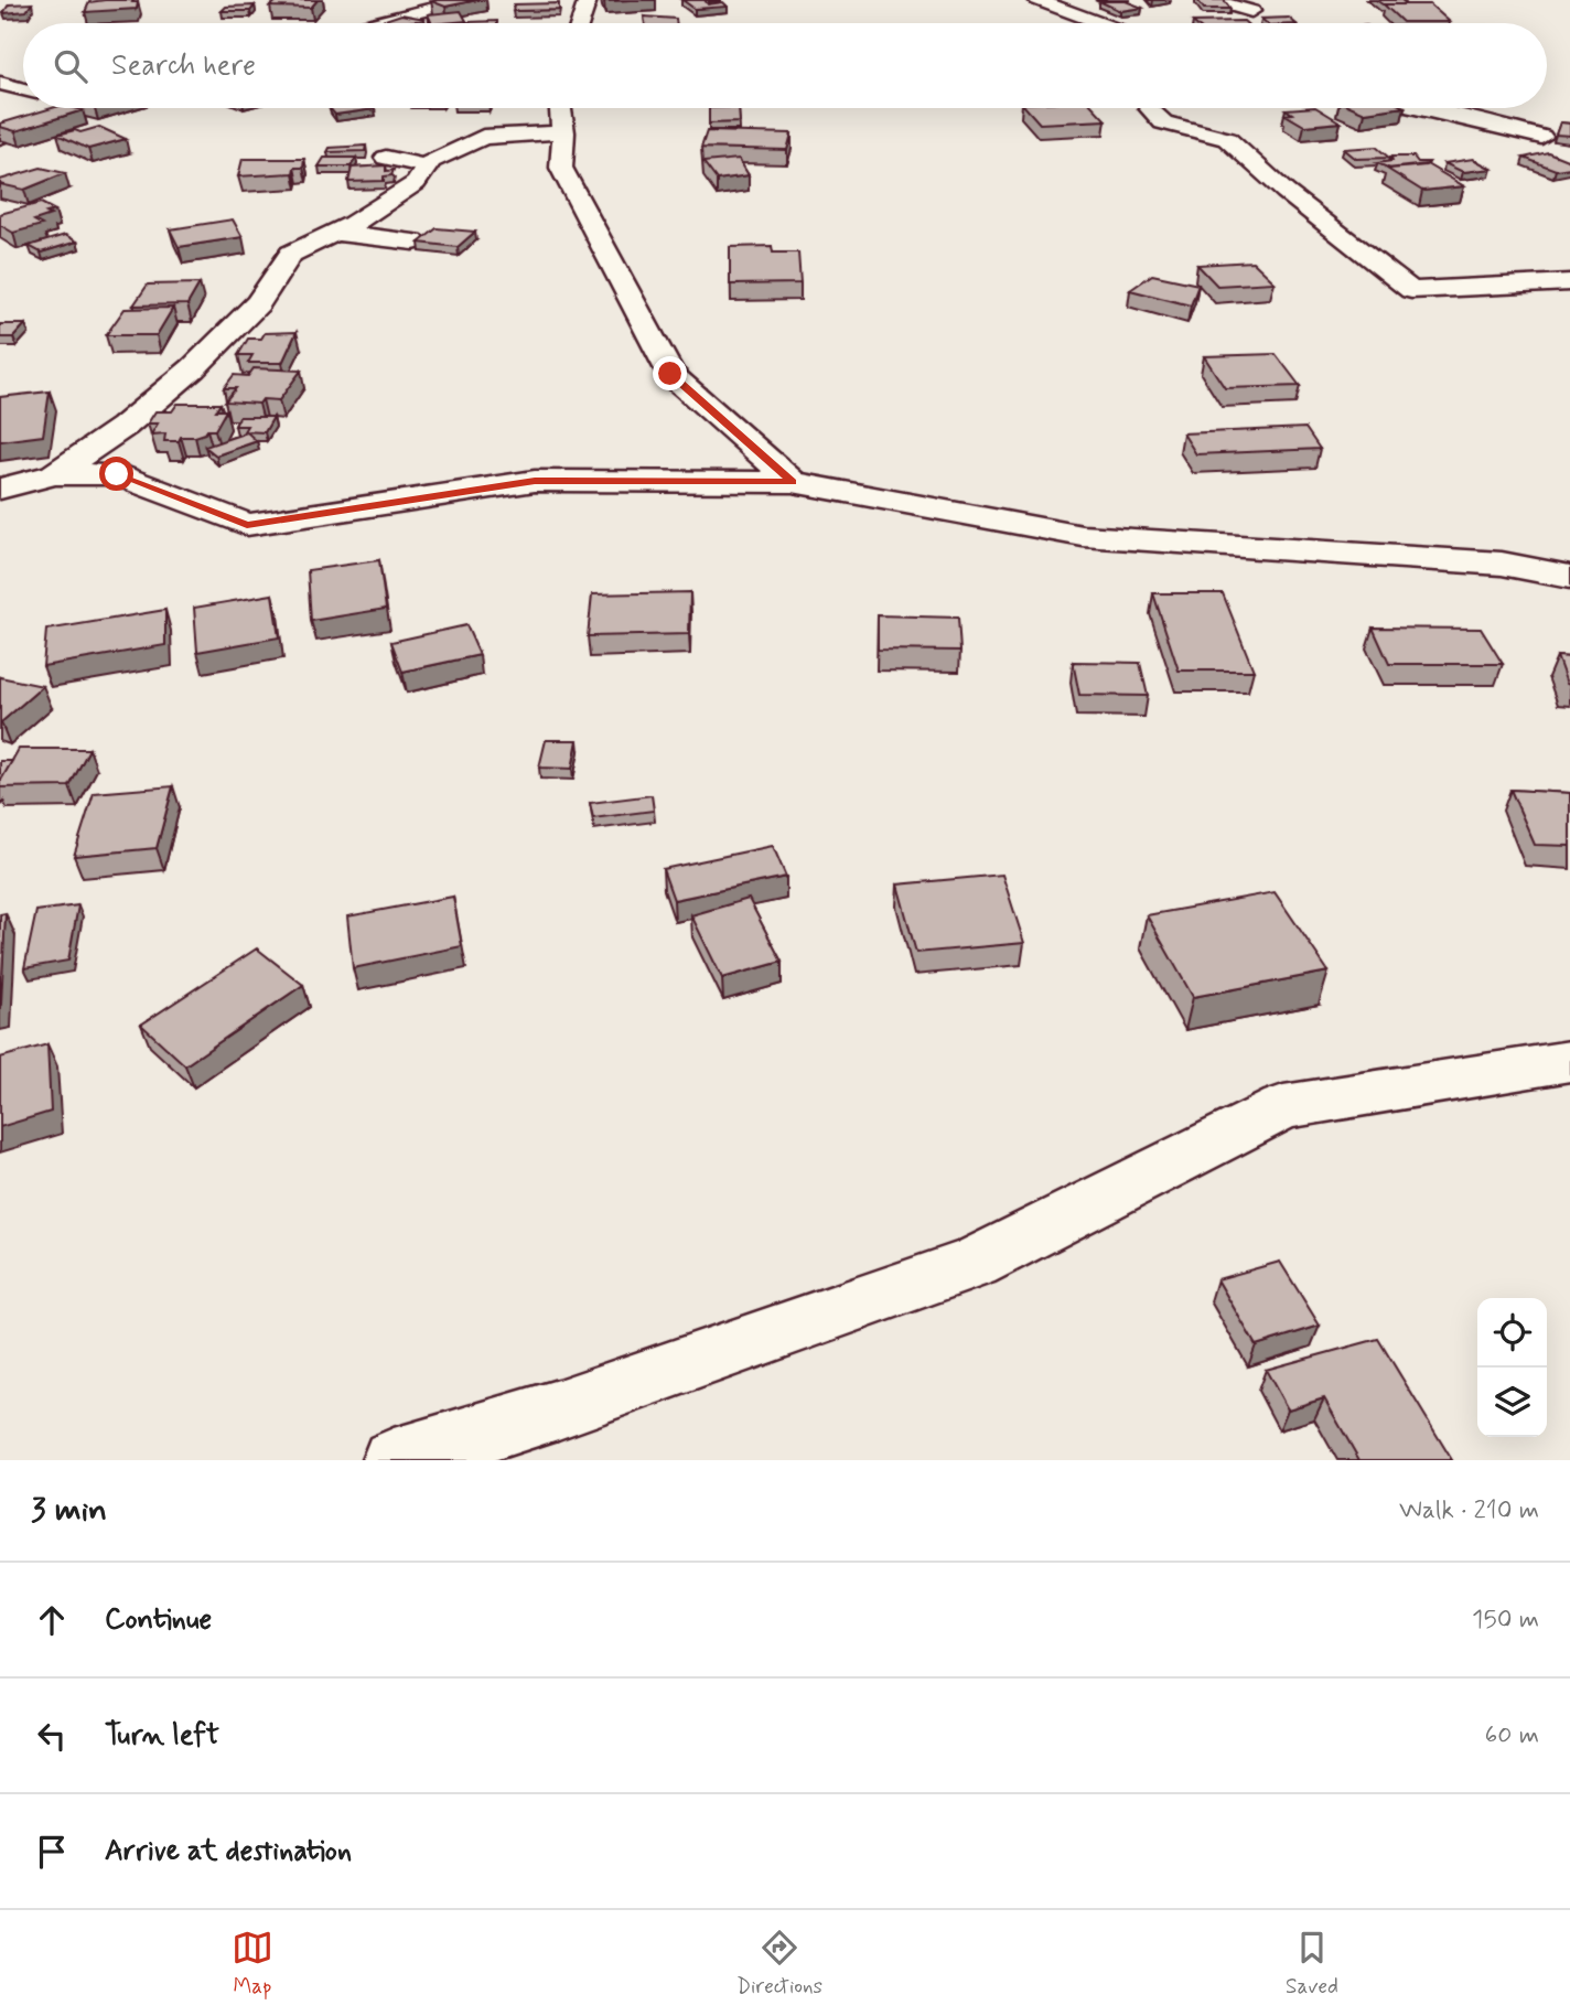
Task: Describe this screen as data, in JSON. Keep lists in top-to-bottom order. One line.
{"page":{"search":"Search here","heading":["3 min","Walk · 210 m"],"list":[["Continue","150 m"],["Turn left","60 m"],"Arrive at destination"],"nav":["Map","Directions","Saved"]}}
